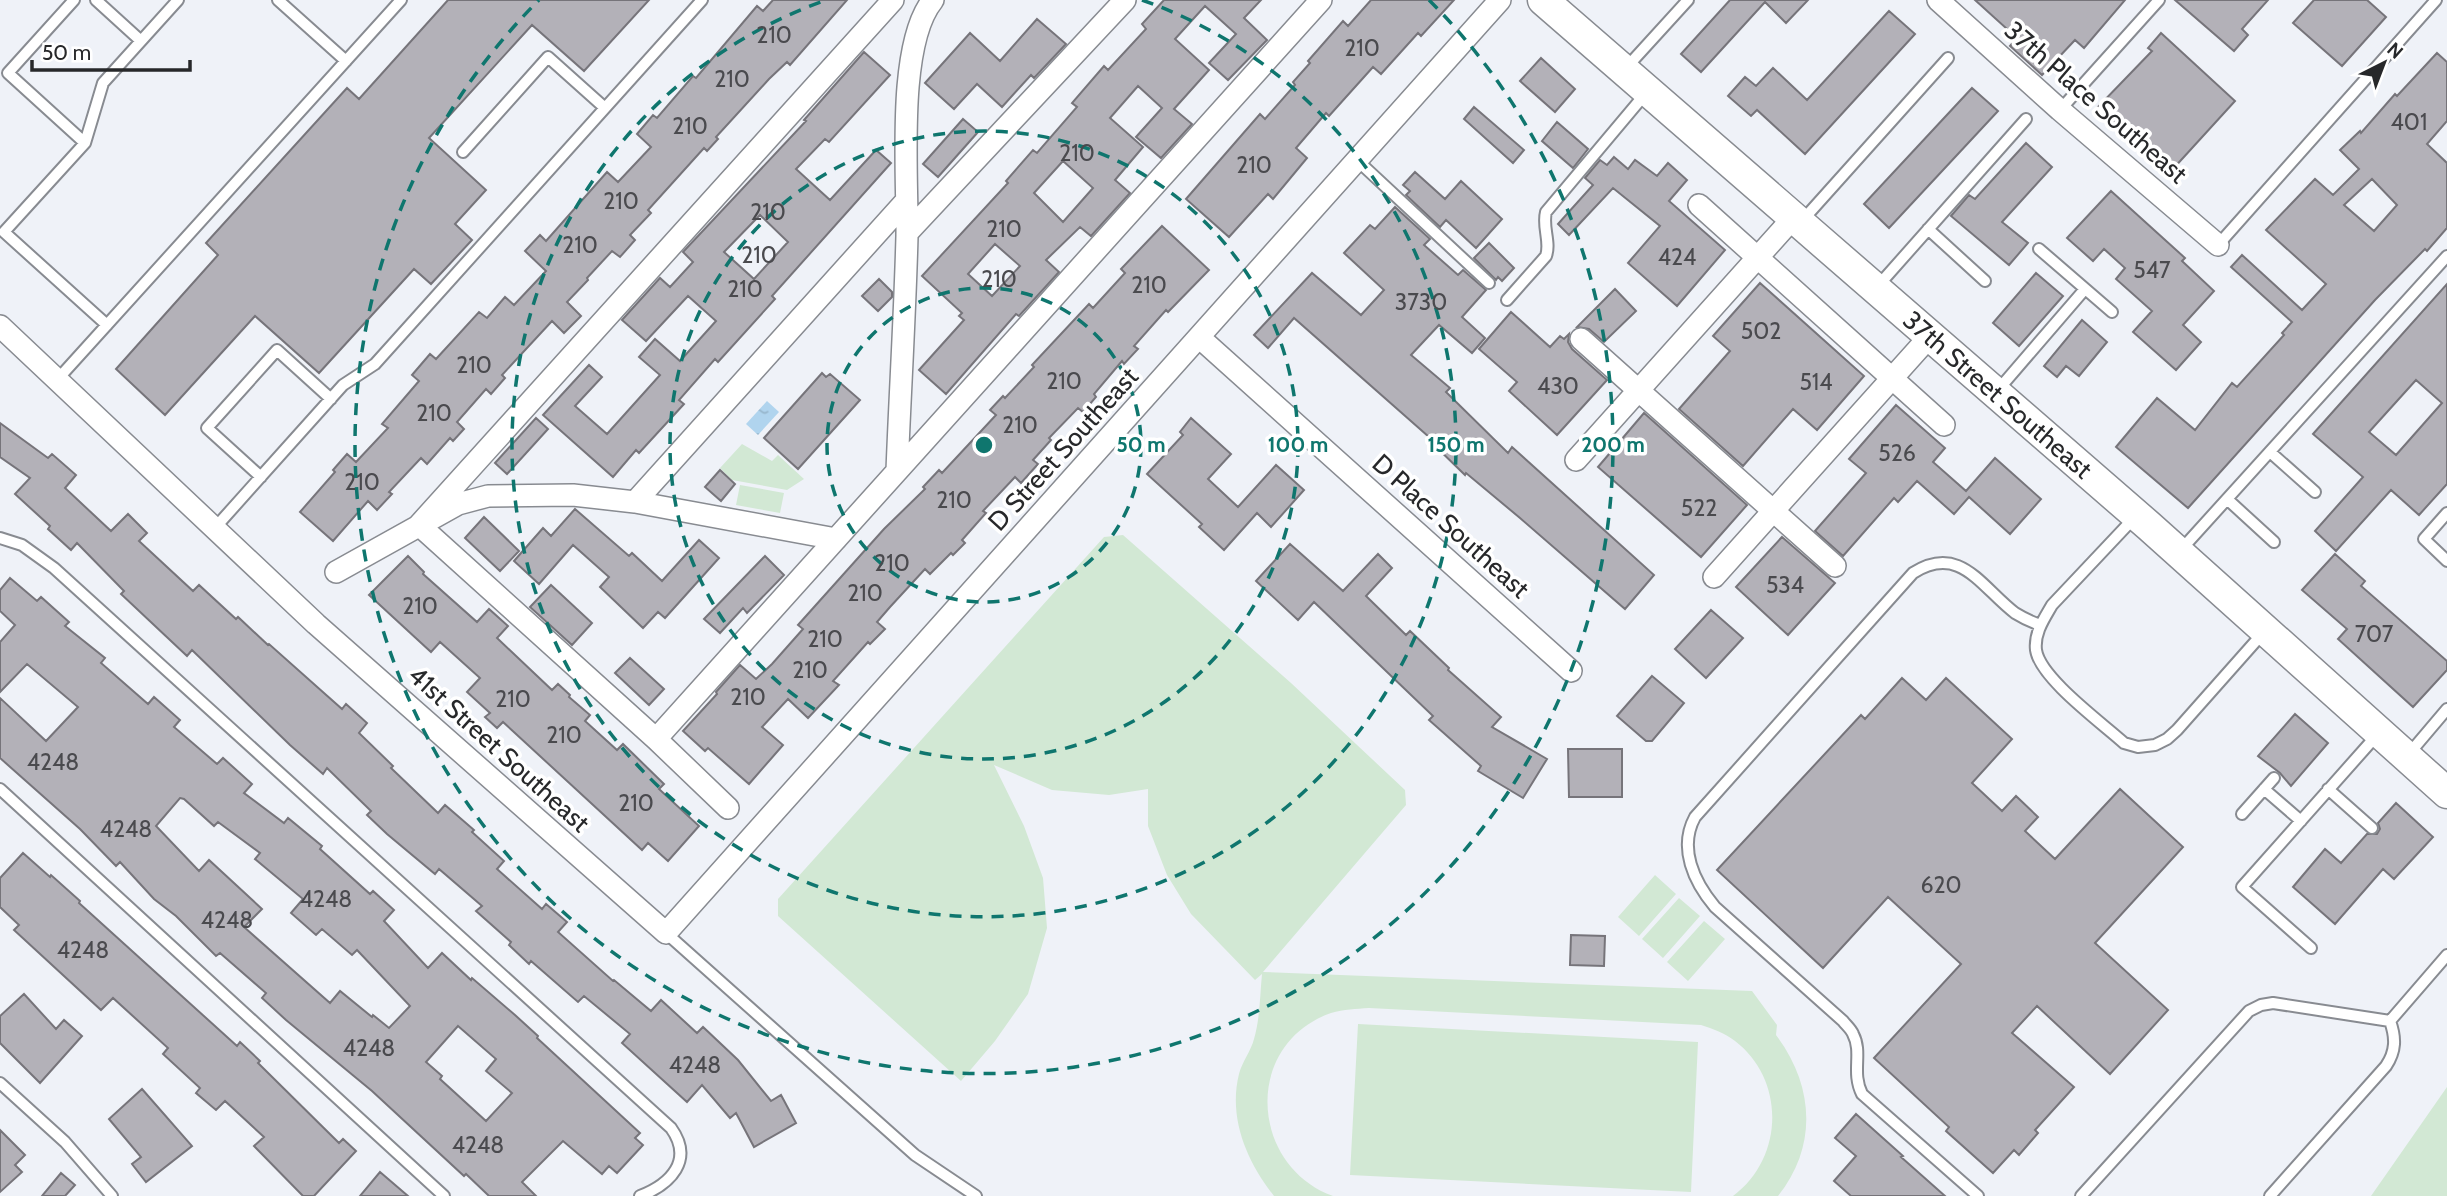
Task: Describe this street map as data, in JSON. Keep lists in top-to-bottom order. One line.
{"streets":{"street":["37th Place Southeast","37th Street Southeast","D Street Southeast","D Place Southeast","41st Street Southeast"]},"crossings":[["D Street Southeast","D Place Southeast"],["D Street Southeast","41st Street Southeast"]],"house_numbers":["210","210","210","401","210","210","210","210","210","210","210","210","424","547","210","210","210","3730","502","210","210","514","430","210","210","526","210","210","522","210","534","210","210","707","210","210","210","210","210","4248","210","4248","620","4248","4248","4248","4248","4248","4248"],"scale_bar":"50 m","north":"top right","rings":["50 m","100 m","150 m","200 m"]}
